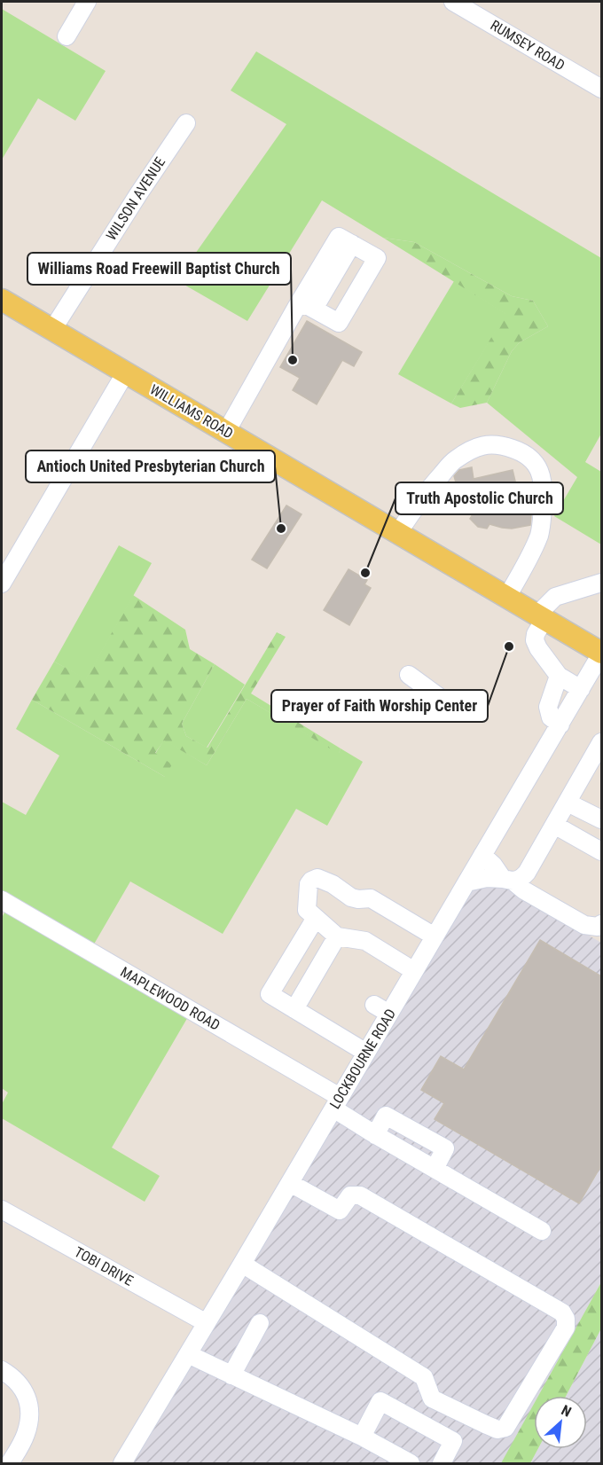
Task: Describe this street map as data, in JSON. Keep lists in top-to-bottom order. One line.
{"streets":{"main road":["WILLIAMS ROAD"],"street":["RUMSEY ROAD","WILSON AVENUE","MAPLEWOOD ROAD","LOCKBOURNE ROAD","TOBI DRIVE"]},"crossings":[["WILSON AVENUE","WILLIAMS ROAD"],["WILLIAMS ROAD","LOCKBOURNE ROAD"],["MAPLEWOOD ROAD","LOCKBOURNE ROAD"],["LOCKBOURNE ROAD","TOBI DRIVE"]],"places":["Williams Road Freewill Baptist Church","Antioch United Presbyterian Church","Truth Apostolic Church","Prayer of Faith Worship Center"],"north":"top right"}
